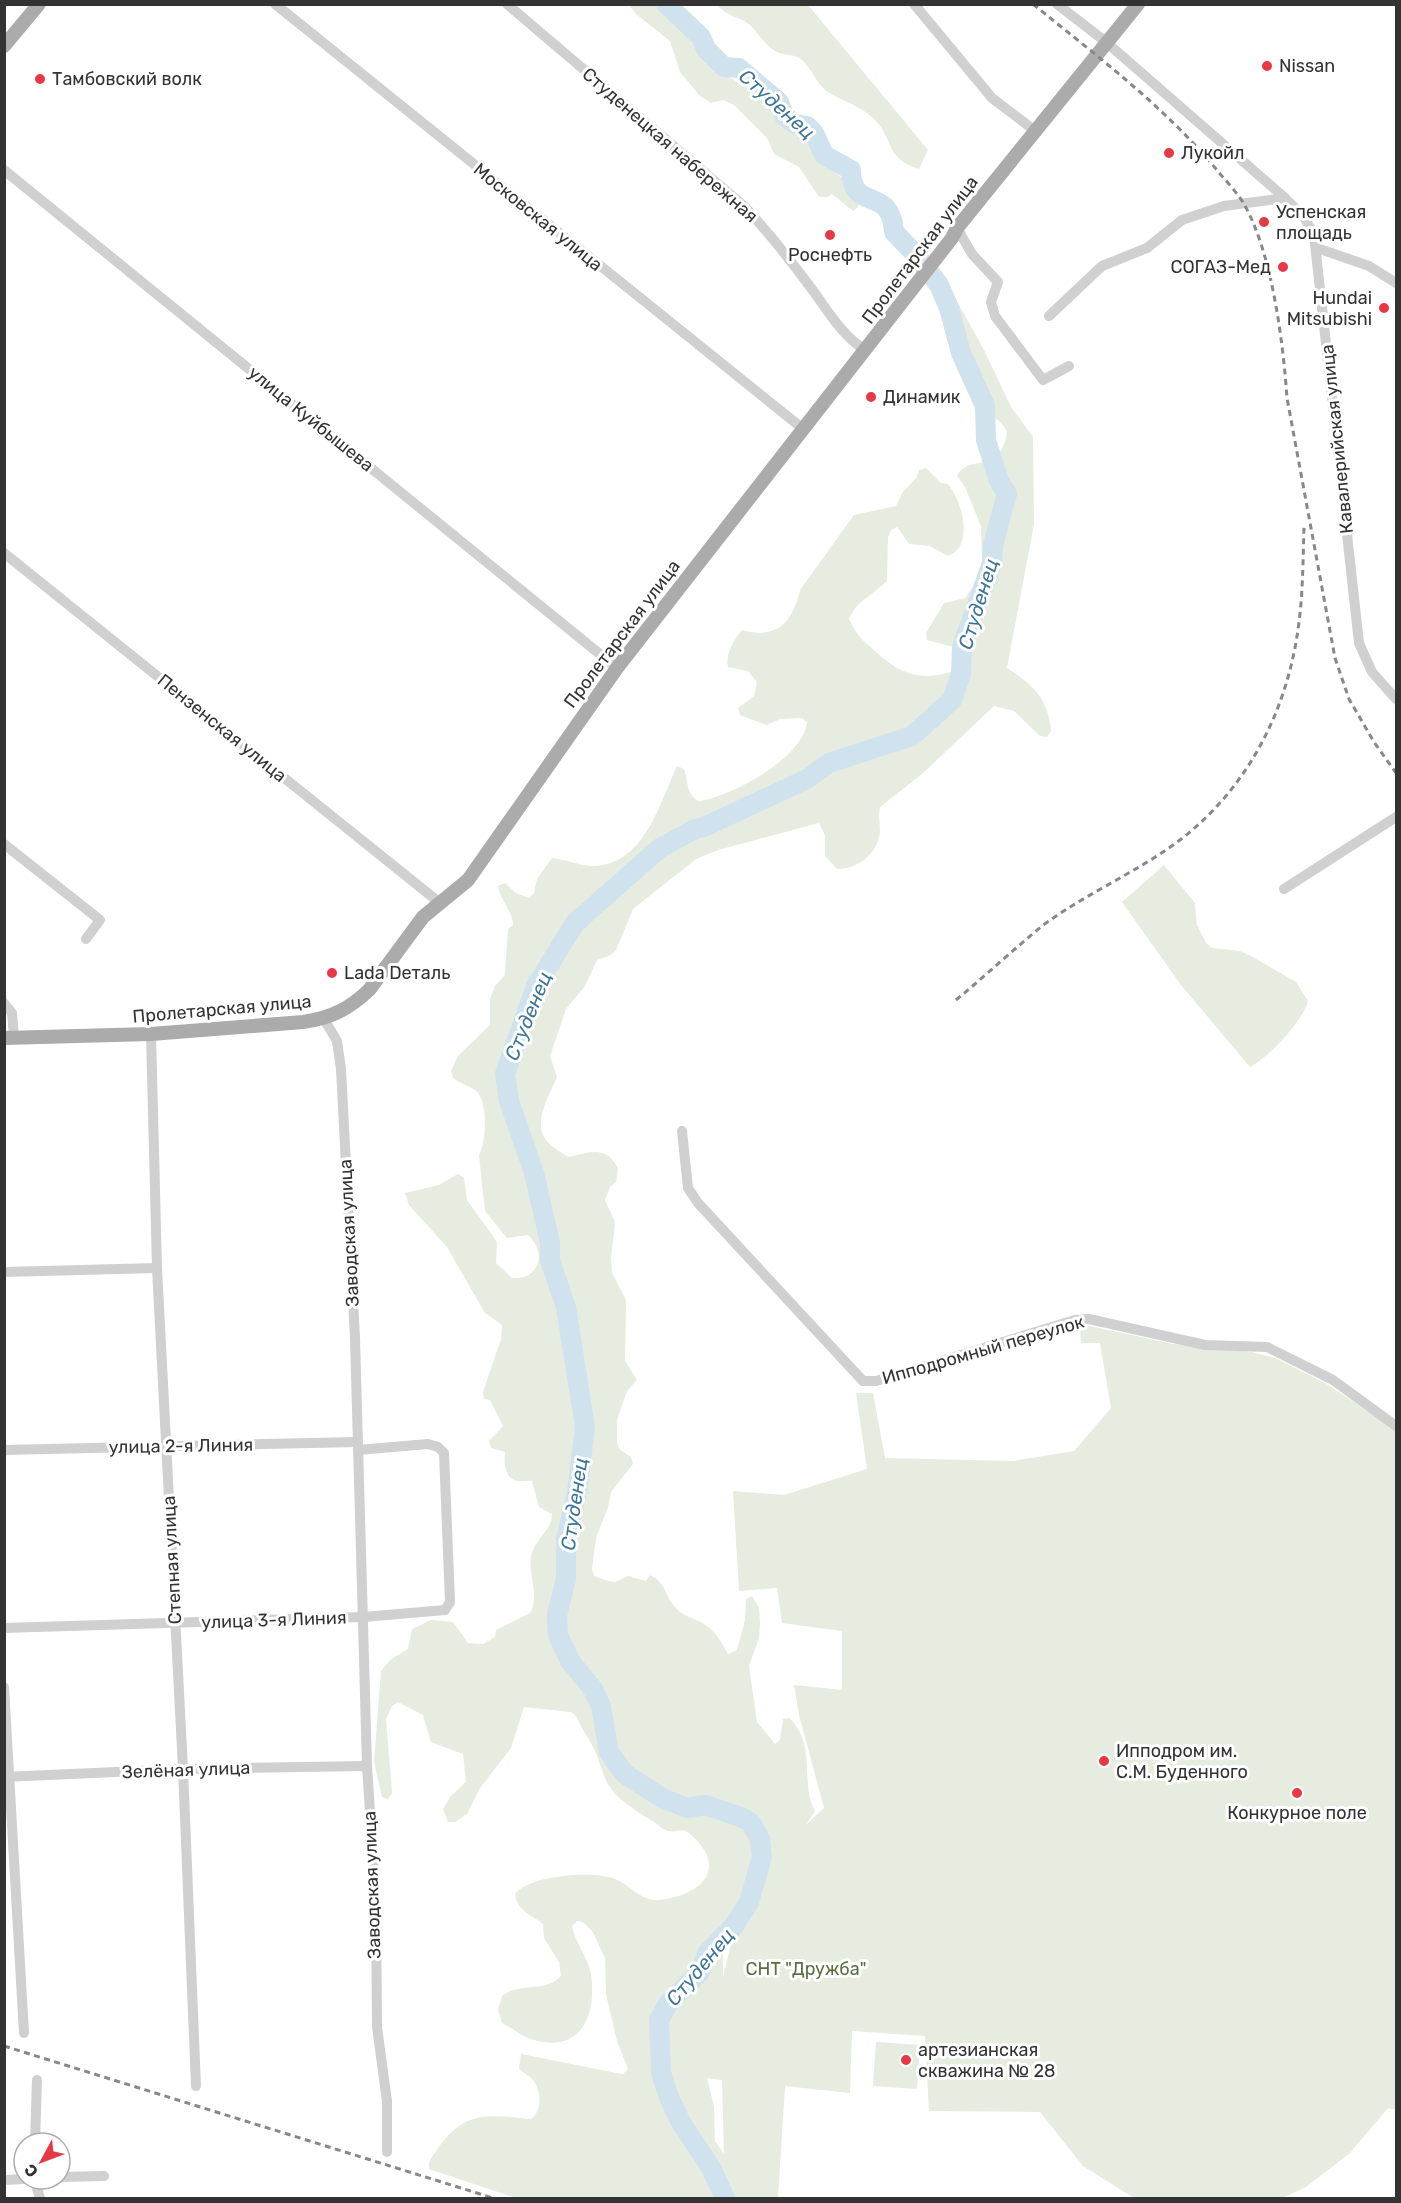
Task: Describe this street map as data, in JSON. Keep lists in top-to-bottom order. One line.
{"streets":{"main road":["Пролетарская улица"],"street":["Студенецкая набережная","Московская улица","улица Куйбышева","Кавалерийская улица","Пензенская улица","Заводская улица","Ипподромный переулок","улица 2-я Линия","Степная улица","улица 3-я Линия","Зелёная улица"]},"crossings":[["Студенецкая набережная","Пролетарская улица"],["Московская улица","Пролетарская улица"],["Пролетарская улица","улица Куйбышева"],["Пролетарская улица","Кавалерийская улица"],["Пролетарская улица","Пензенская улица"],["Пролетарская улица","Заводская улица"],["Пролетарская улица","Степная улица"],["Заводская улица","улица 2-я Линия"],["Заводская улица","улица 3-я Линия"],["Заводская улица","Зелёная улица"],["улица 2-я Линия","Степная улица"],["Степная улица","улица 3-я Линия"],["Степная улица","Зелёная улица"]],"water":["Студенец"],"parks":["СНТ \"Дружба\""],"places":["Nissan","Тамбовский волк","Лукойл","Успенская площадь","Роснефть","СОГАЗ-Мед","Hundai Mitsubishi","Динамик","Lada Dеталь","Ипподром им. С.М. Буденного","Конкурное поле","артезианская скважина № 28"],"north":"bottom left"}
